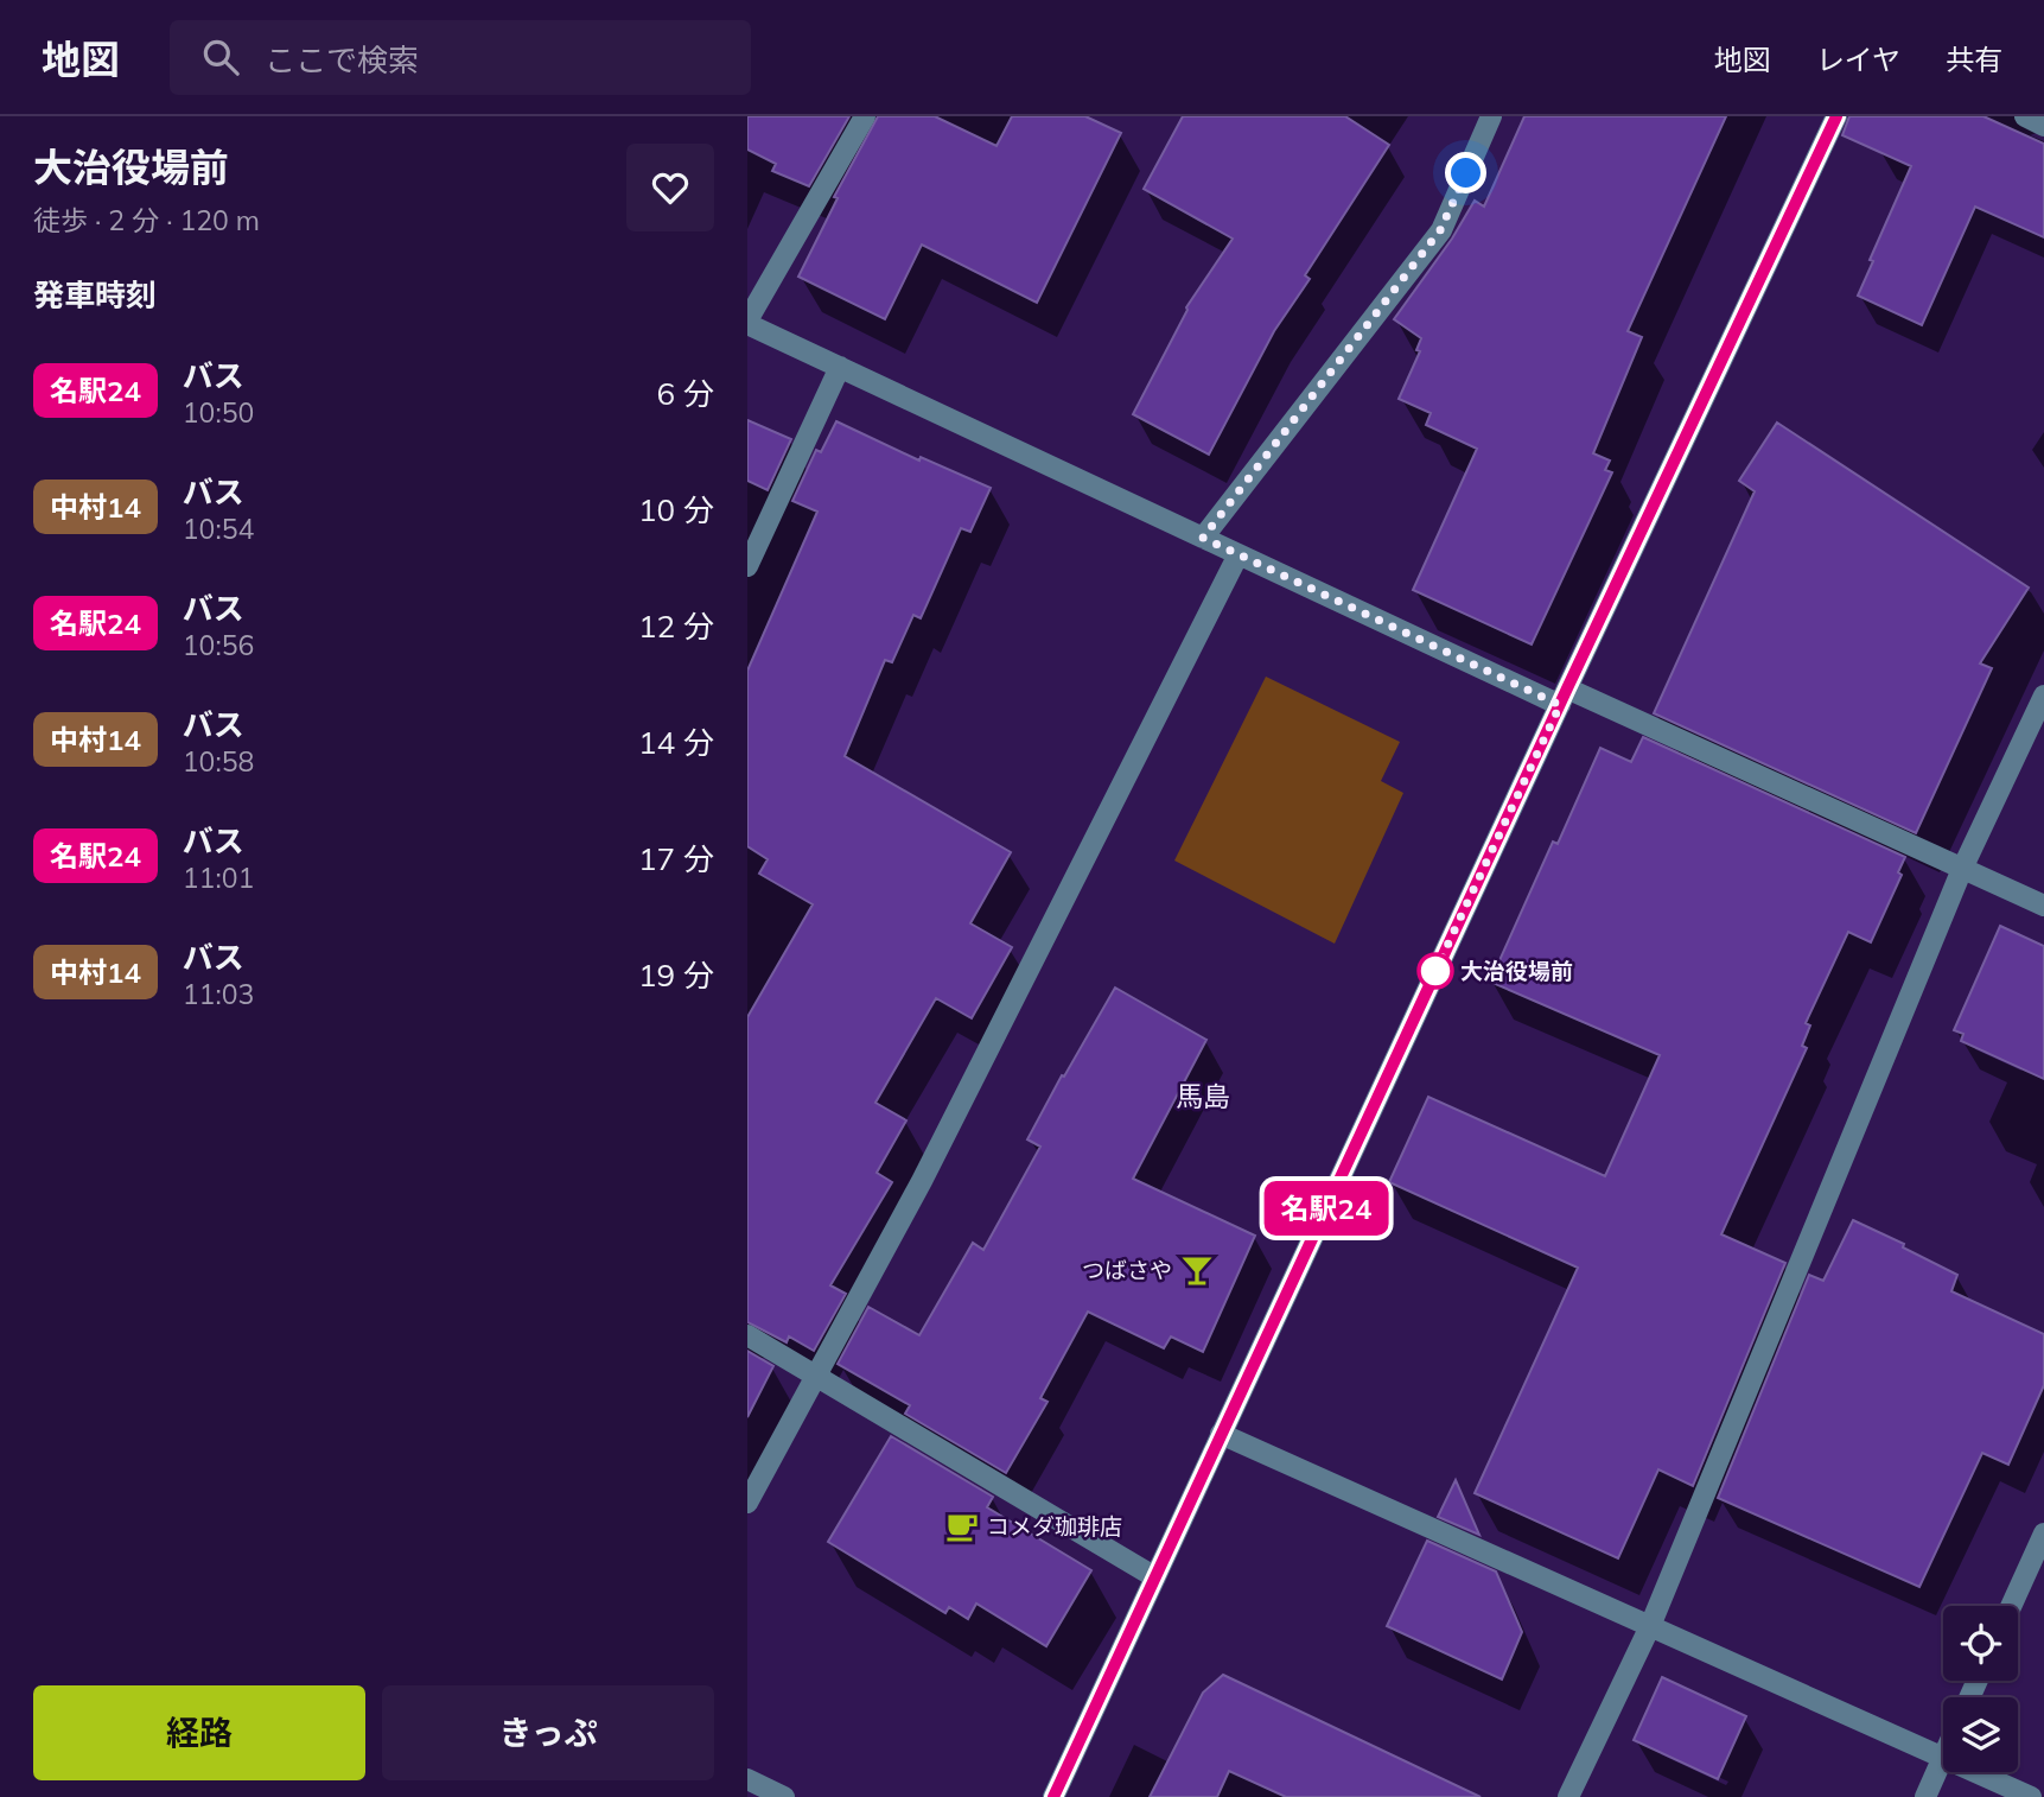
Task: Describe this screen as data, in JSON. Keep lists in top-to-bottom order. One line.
{"districts":["馬島"],"places":{"other":["大治役場前"],"bar":["つばさや"],"cafe":["コメダ珈琲店"]},"lines":["bus line 名駅24"],"page":{"header":"地図","search":"ここで検索","nav":["地図","レイヤ","共有"],"heading":[["大治役場前","徒歩 · 2 分 · 120 m"],"発車時刻"],"on_map":"名駅24","list":[{"mark":"名駅24","name":"バス","note":"10:50","value":"6 分"},{"mark":"中村14","name":"バス","note":"10:54","value":"10 分"},{"mark":"名駅24","name":"バス","note":"10:56","value":"12 分"},{"mark":"中村14","name":"バス","note":"10:58","value":"14 分"},{"mark":"名駅24","name":"バス","note":"11:01","value":"17 分"},{"mark":"中村14","name":"バス","note":"11:03","value":"19 分"}],"buttons":["経路","きっぷ"]}}
